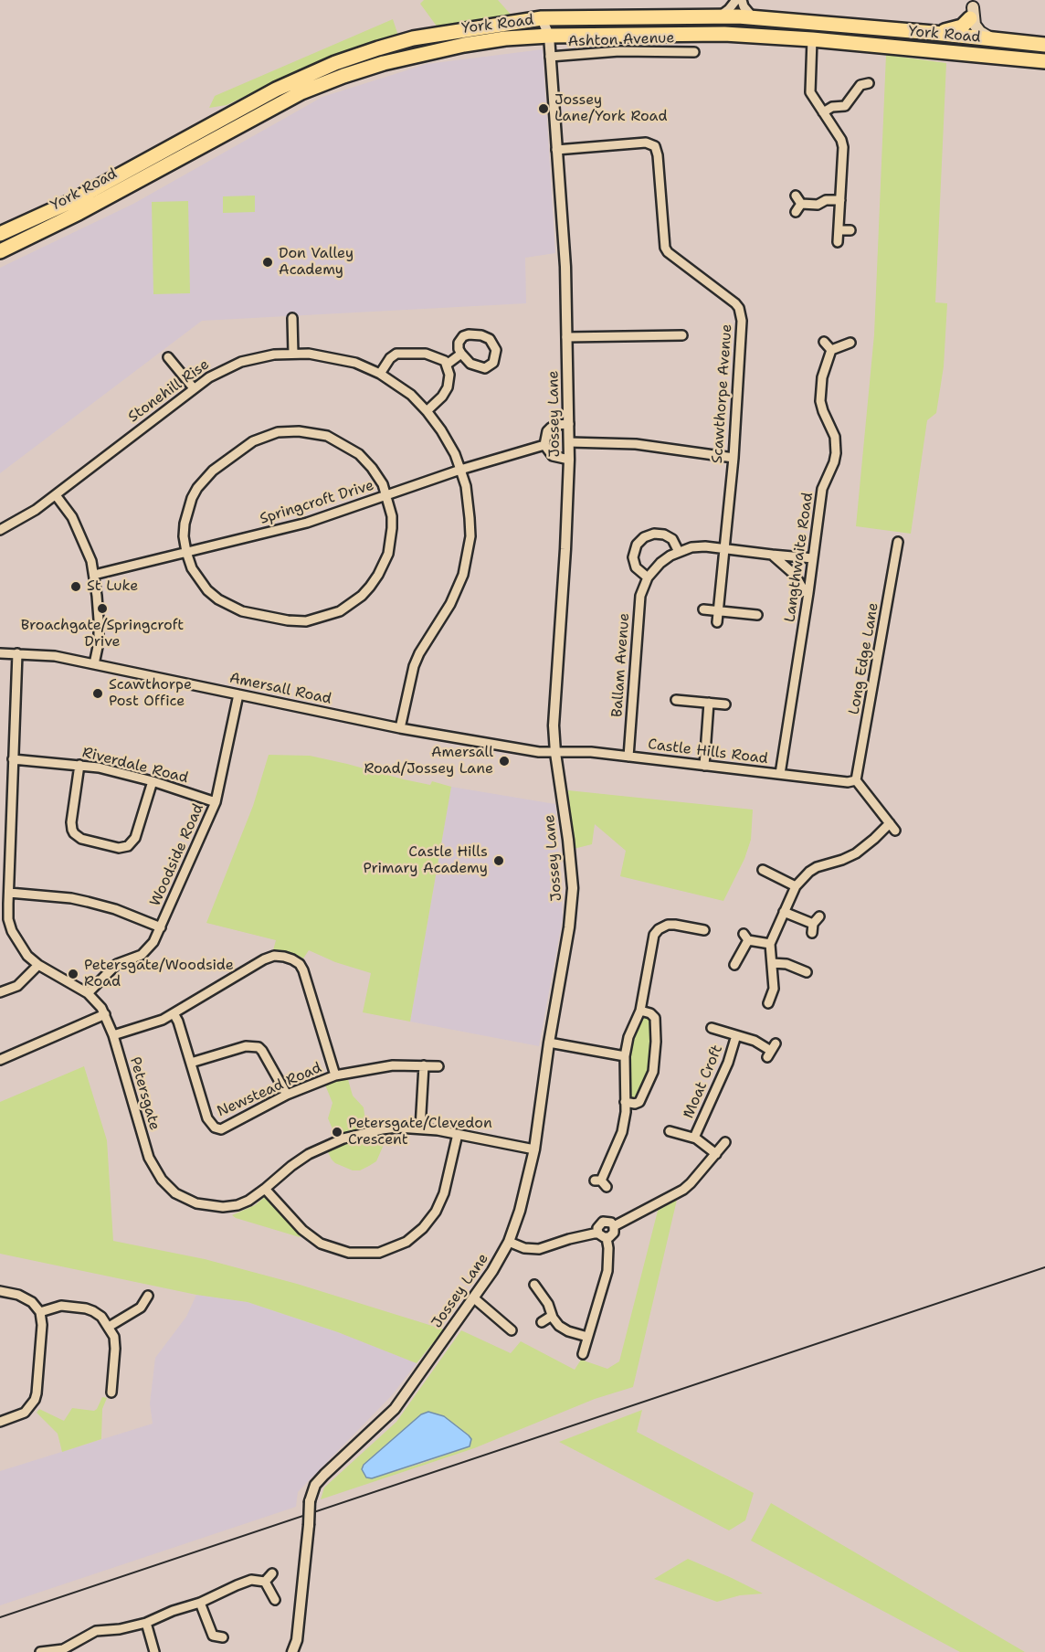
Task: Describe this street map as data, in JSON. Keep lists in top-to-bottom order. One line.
{"streets":{"highway":["York Road"],"street":["Ashton Avenue","Stonehill Rise","Scawthorpe Avenue","Jossey Lane","Springcroft Drive","Langthwaite Road","Long Edge Lane","Ballam Avenue","Amersall Road","Castle Hills Road","Riverdale Road","Woodside Road","Moat Croft","Newstead Road","Petersgate"]},"crossings":[["York Road","Jossey Lane"],["Ashton Avenue","Jossey Lane"],["Stonehill Rise","Springcroft Drive"],["Stonehill Rise","Amersall Road"],["Scawthorpe Avenue","Jossey Lane"],["Scawthorpe Avenue","Ballam Avenue"],["Jossey Lane","Amersall Road"],["Jossey Lane","Castle Hills Road"],["Jossey Lane","Petersgate"],["Langthwaite Road","Ballam Avenue"],["Langthwaite Road","Castle Hills Road"],["Long Edge Lane","Castle Hills Road"],["Ballam Avenue","Castle Hills Road"],["Amersall Road","Castle Hills Road"],["Amersall Road","Woodside Road"],["Amersall Road","Petersgate"],["Riverdale Road","Woodside Road"],["Riverdale Road","Petersgate"],["Woodside Road","Petersgate"]],"places":["Jossey Lane/York Road","Don Valley Academy","St Luke","Broachgate/Springcroft Drive","Scawthorpe Post Office","Amersall Road/Jossey Lane","Castle Hills Primary Academy","Petersgate/Woodside Road","Petersgate/Clevedon Crescent"]}
